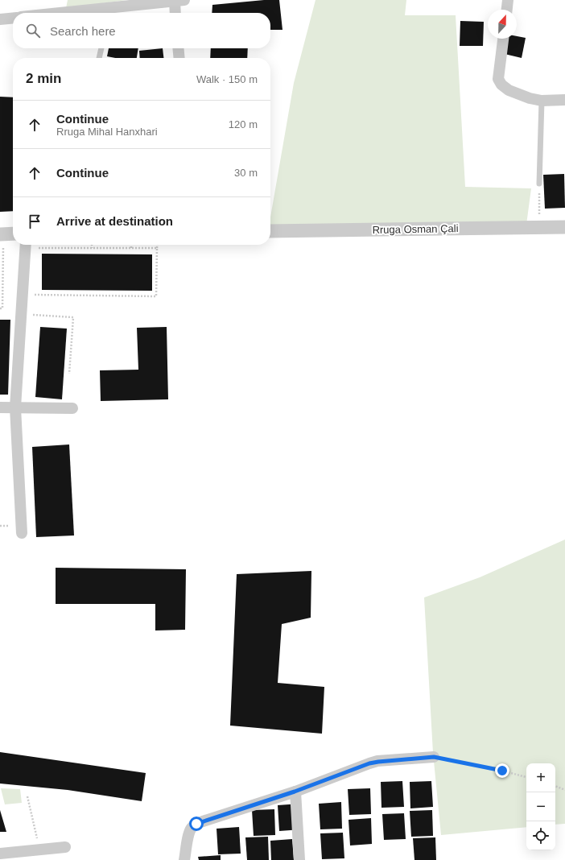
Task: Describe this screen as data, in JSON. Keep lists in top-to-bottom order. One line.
{"streets":{"street":["Rruga Osman Çali"]},"north":"top","page":{"search":"Search here","heading":["2 min","Walk · 150 m"],"list":[["Continue","Rruga Mihal Hanxhari","120 m"],["Continue","30 m"],"Arrive at destination"],"map_buttons":["+","−"]}}
